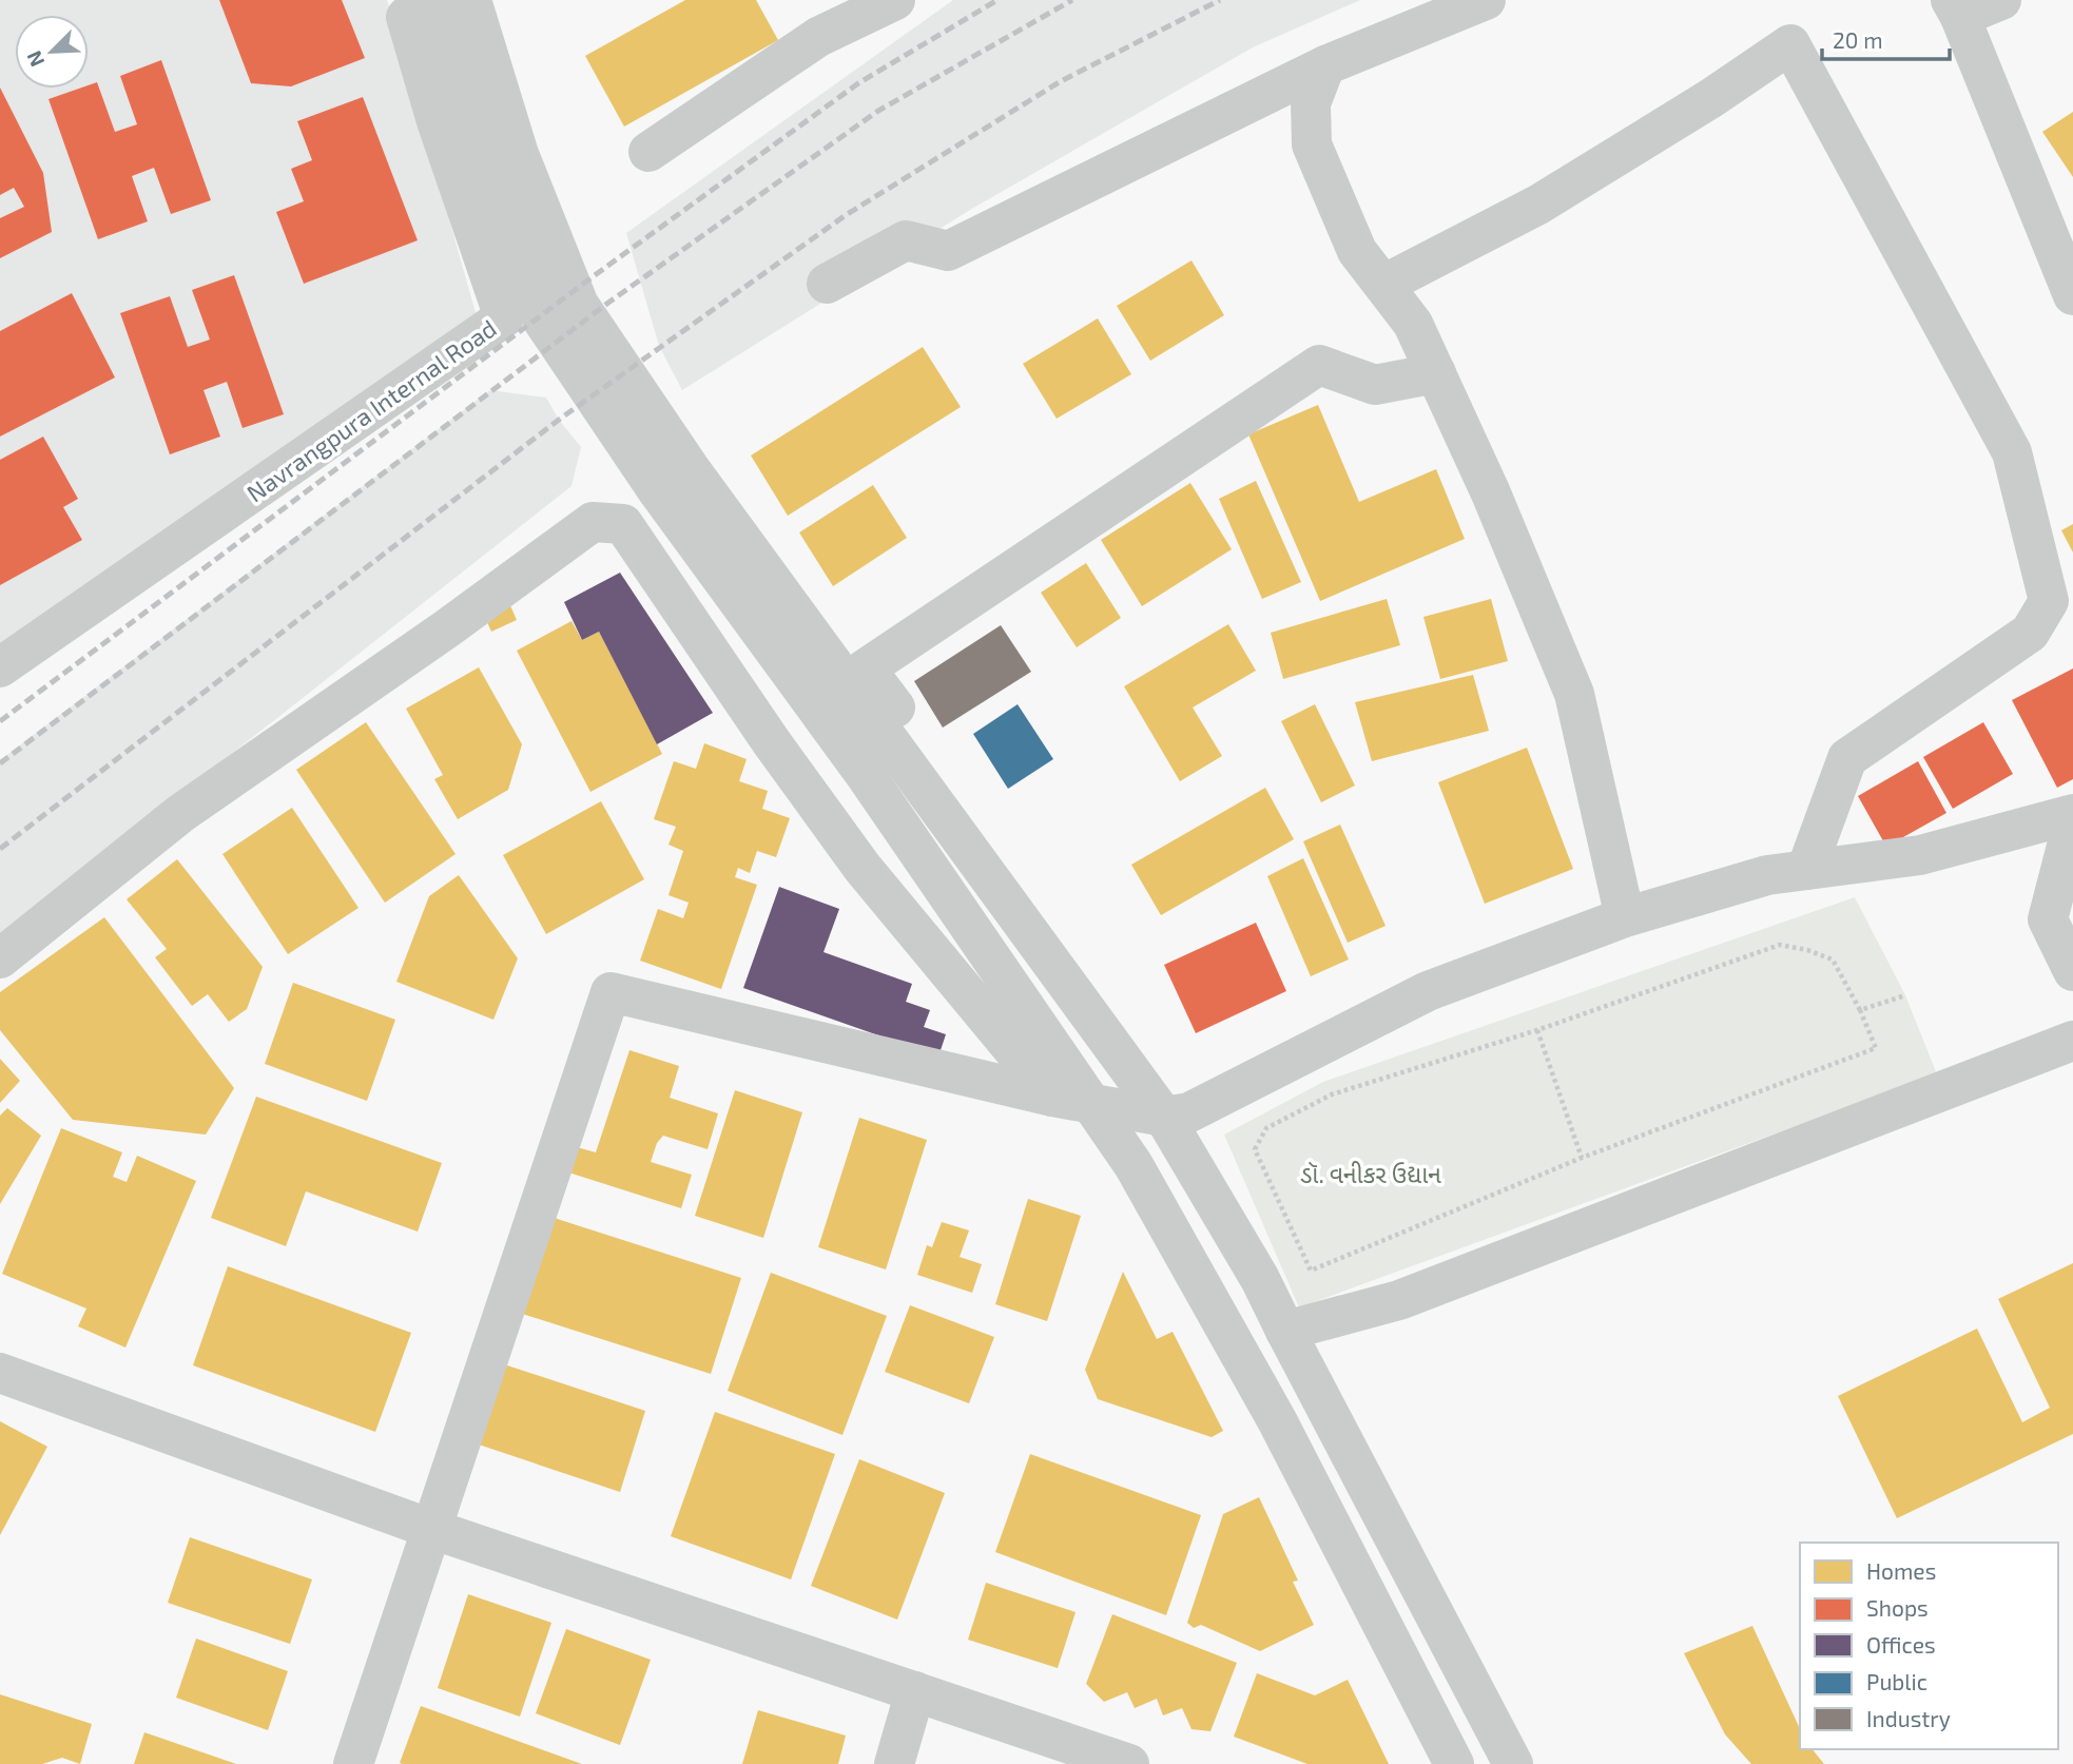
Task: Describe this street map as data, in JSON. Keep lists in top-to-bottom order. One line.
{"streets":{"street":["Navrangpura Internal Road"]},"parks":["ડૉ. વનીકર ઉદ્યાન"],"legend":["Homes","Shops","Offices","Public","Industry"],"scale_bar":"20 m","north":"bottom left"}
